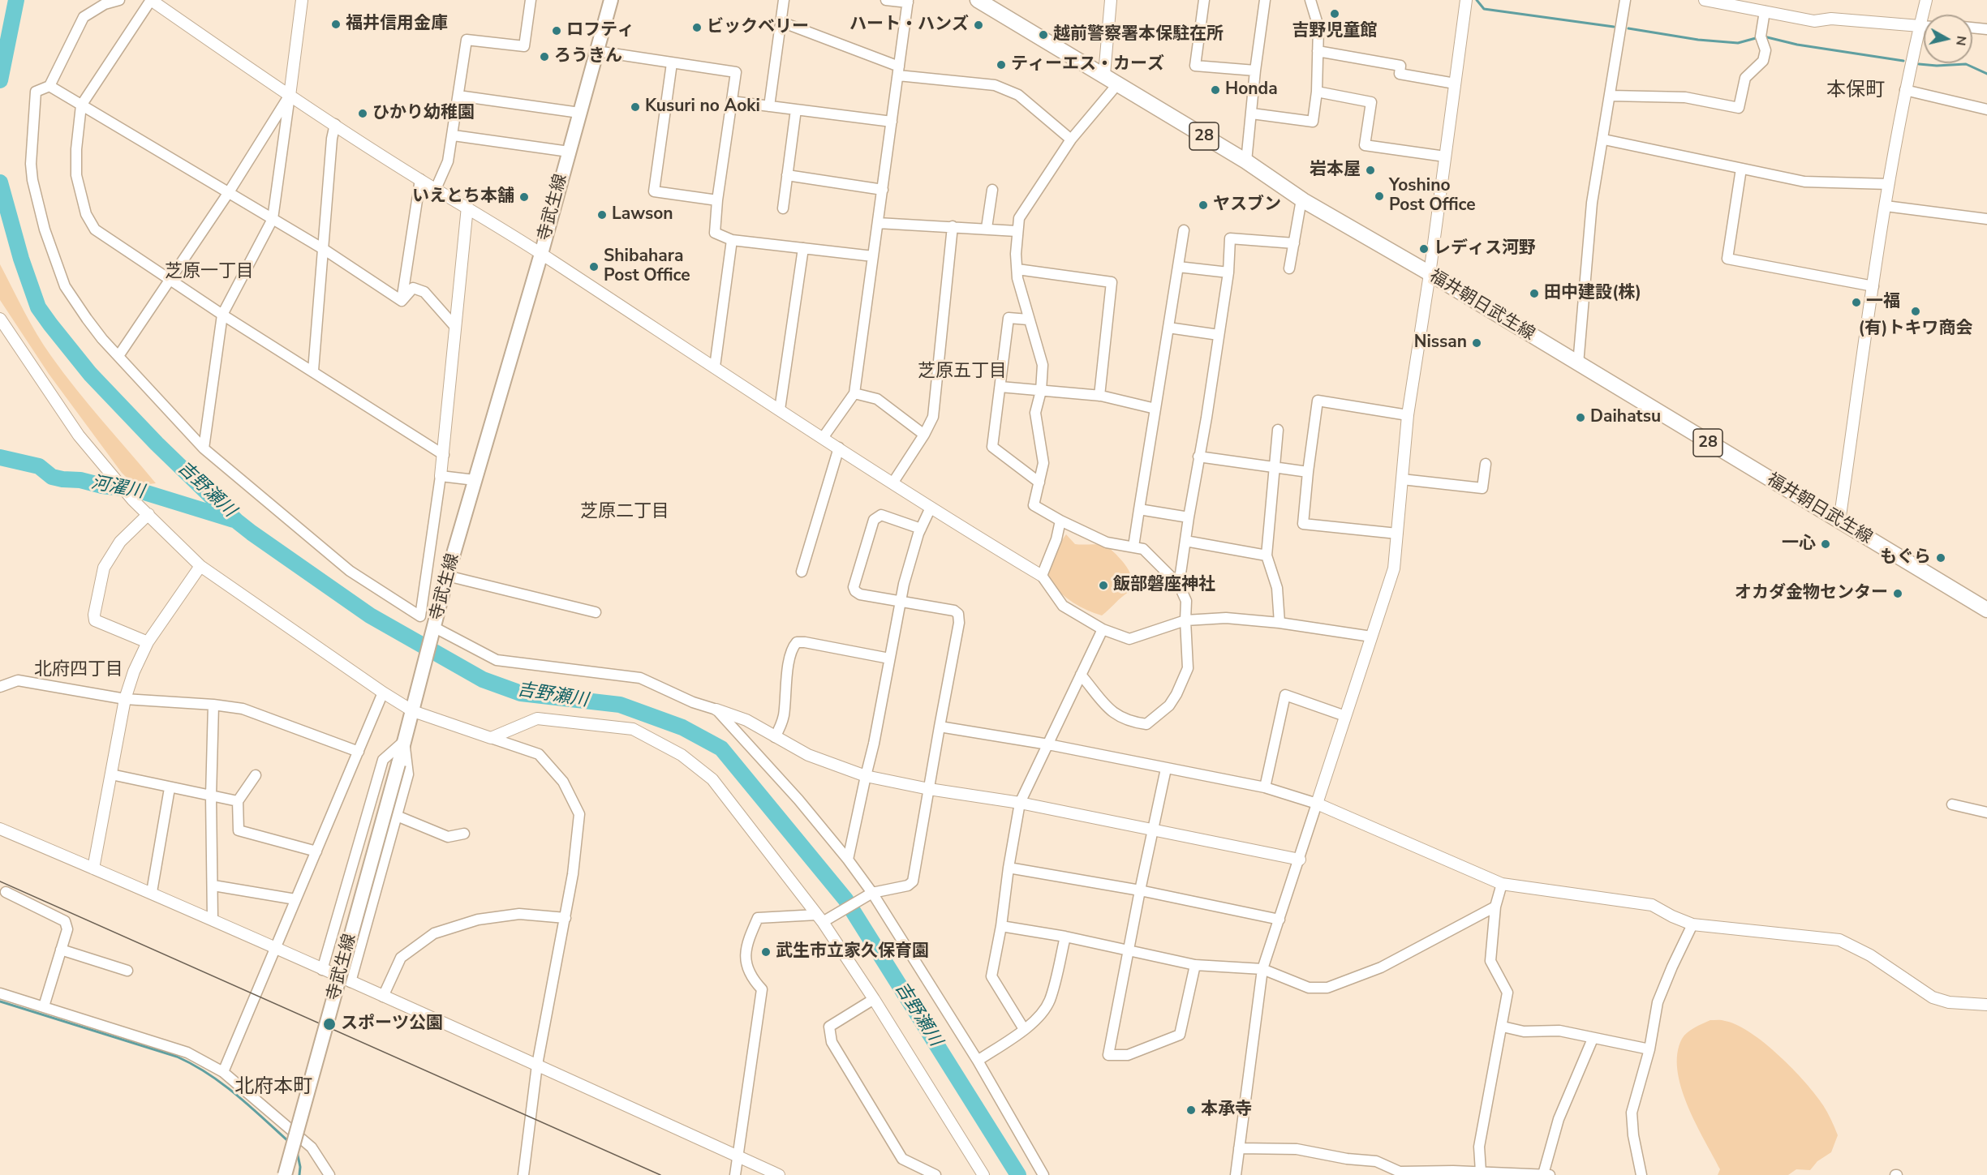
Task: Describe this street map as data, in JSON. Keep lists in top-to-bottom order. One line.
{"streets":{"main road":["28","寺武生線","福井朝日武生線"]},"districts":["本保町","芝原一丁目","芝原五丁目","芝原二丁目","北府四丁目","北府本町"],"water":["河濯川","吉野瀬川"],"places":["吉野児童館","福井信用金庫","ハート・ハンズ","ビックベリー","ロフティ","越前警察署本保駐在所","ろうきん","ティーエス・カーズ","Honda","Kusuri no Aoki","ひかり幼稚園","岩本屋","Yoshino Post Office","いえとち本舗","ヤスブン","Lawson","レディス河野","Shibahara Post Office","田中建設(株)","一福","(有)トキワ商会","Nissan","Daihatsu","一心","もぐら","飯部磐座神社","オカダ金物センター","武生市立家久保育園","スポーツ公園","本承寺"],"north":"right"}
